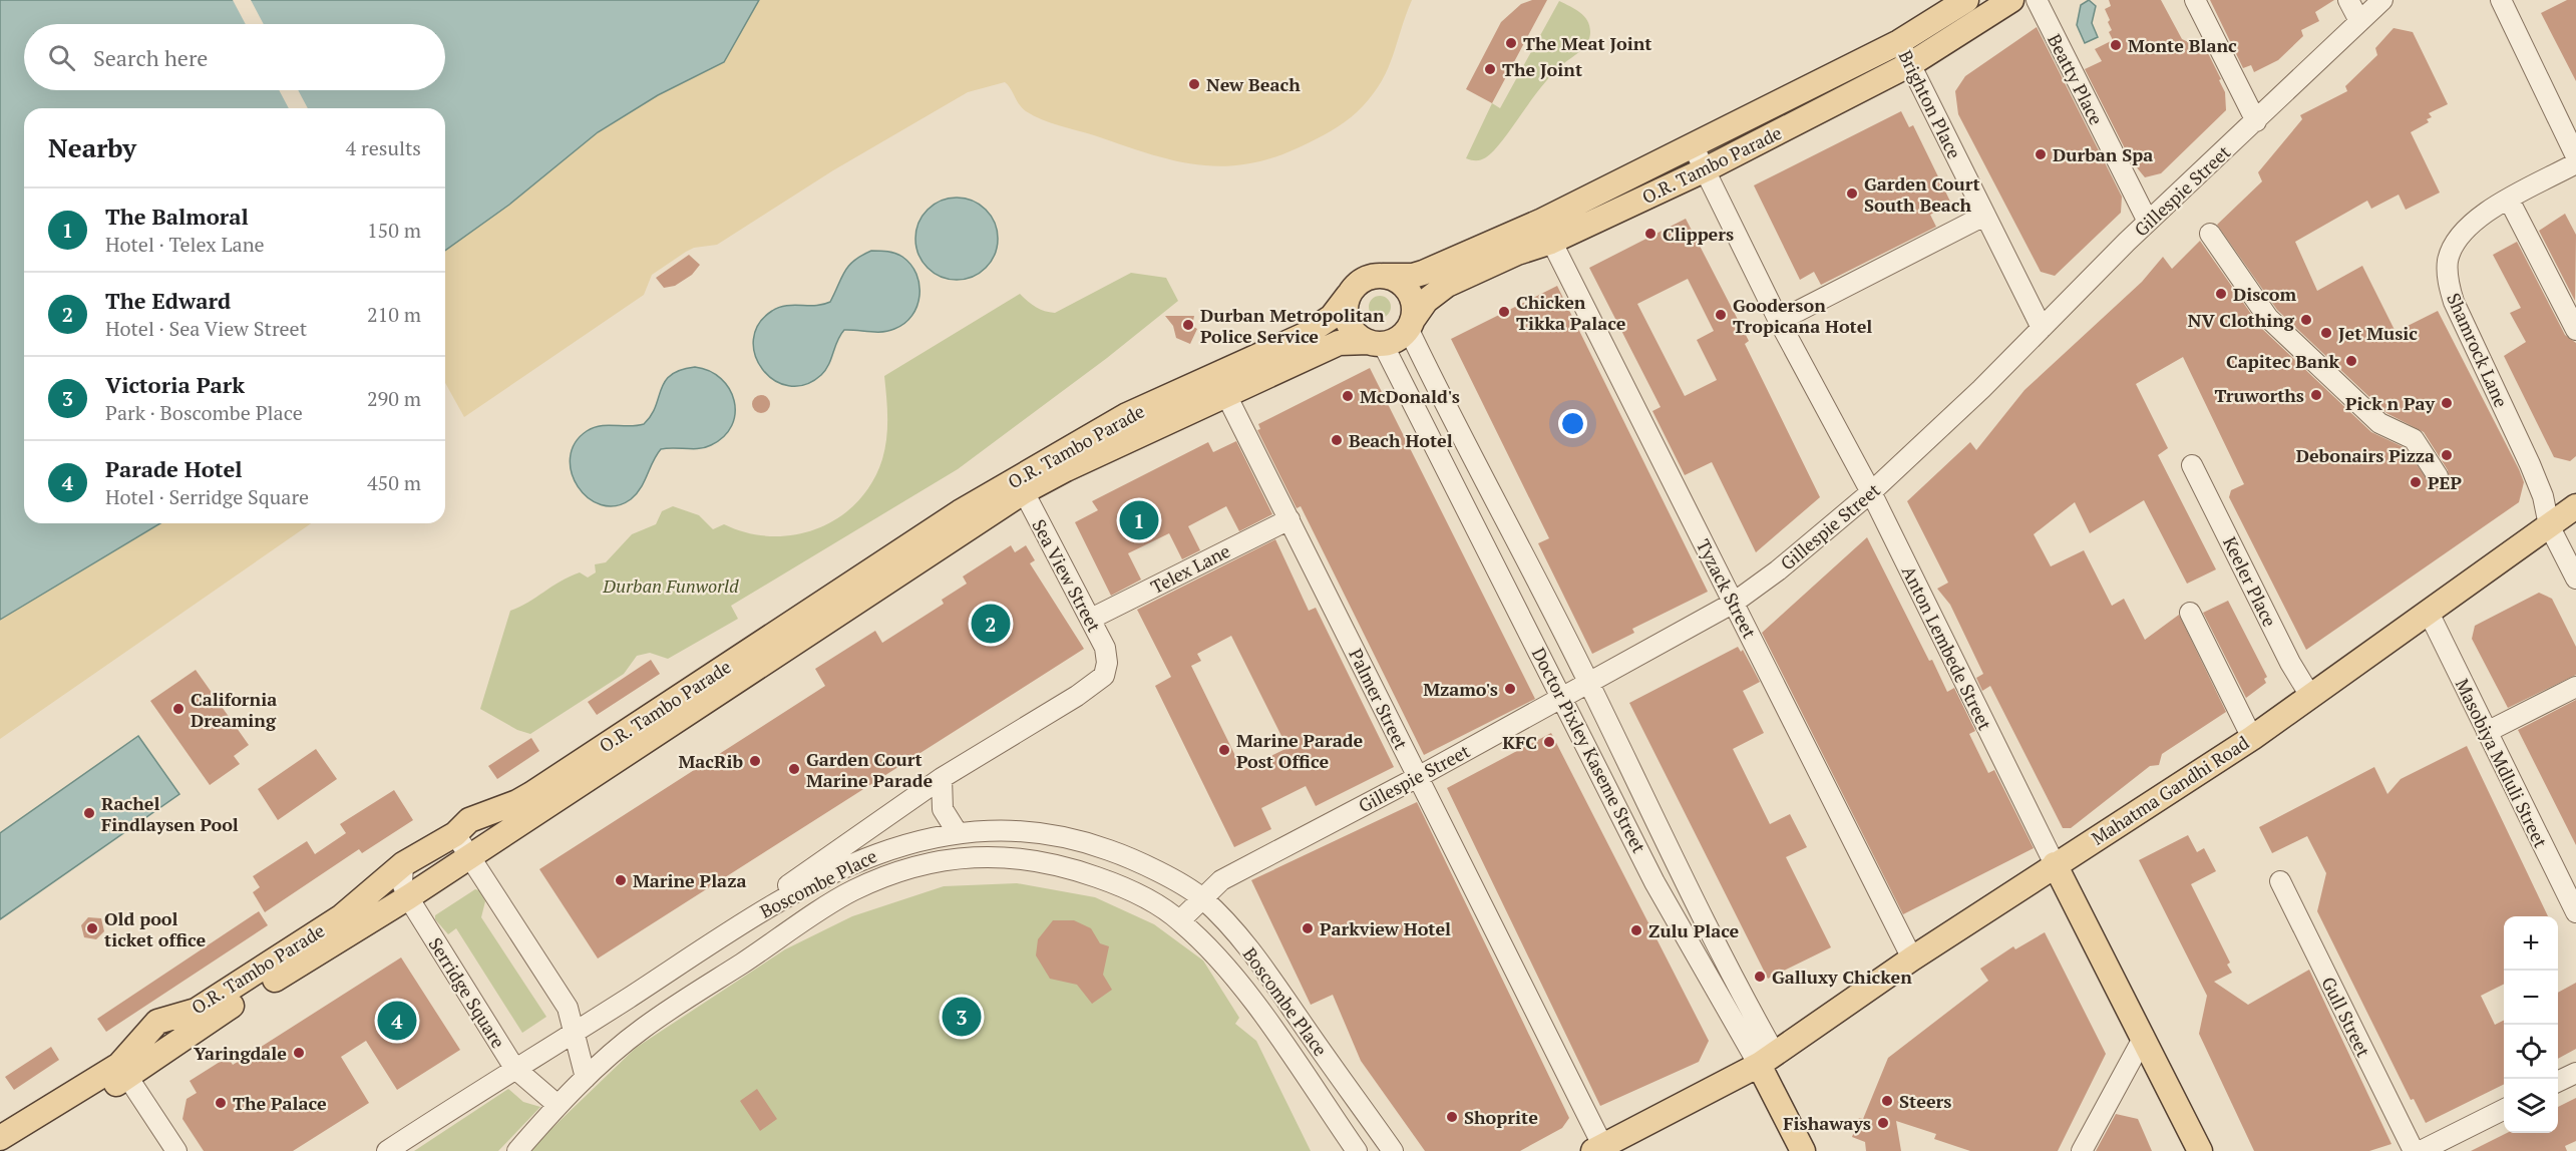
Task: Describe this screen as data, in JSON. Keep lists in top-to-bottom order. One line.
{"streets":{"main road":["O.R. Tambo Parade","Anton Lembede Street","Doctor Pixley Kaseme Street","Mahatma Gandhi Road"],"street":["Beatty Place","Brighton Place","Gillespie Street","Shamrock Lane","Telex Lane","Sea View Street","Keeler Place","Tyzack Street","Palmer Street","Masobiya Mdluli Street","Boscombe Place","Serridge Square","Gull Street"]},"crossings":[["Beatty Place","Gillespie Street"],["Brighton Place","O.R. Tambo Parade"],["Brighton Place","Gillespie Street"],["O.R. Tambo Parade","Sea View Street"],["O.R. Tambo Parade","Tyzack Street"],["O.R. Tambo Parade","Anton Lembede Street"],["O.R. Tambo Parade","Palmer Street"],["O.R. Tambo Parade","Doctor Pixley Kaseme Street"],["O.R. Tambo Parade","Serridge Square"],["Gillespie Street","Tyzack Street"],["Gillespie Street","Anton Lembede Street"],["Gillespie Street","Palmer Street"],["Gillespie Street","Doctor Pixley Kaseme Street"],["Gillespie Street","Boscombe Place"],["Shamrock Lane","Mahatma Gandhi Road"],["Telex Lane","Sea View Street"],["Telex Lane","Palmer Street"],["Keeler Place","Mahatma Gandhi Road"],["Tyzack Street","Mahatma Gandhi Road"],["Anton Lembede Street","Mahatma Gandhi Road"],["Palmer Street","Mahatma Gandhi Road"],["Doctor Pixley Kaseme Street","Mahatma Gandhi Road"],["Masobiya Mdluli Street","Mahatma Gandhi Road"],["Boscombe Place","Serridge Square"]],"parks":["Durban Funworld"],"places":["The Meat Joint","Monte Blanc","The Joint","New Beach","Durban Spa","Garden Court South Beach","Clippers","Discom","Chicken Tikka Palace","Gooderson Tropicana Hotel","NV Clothing","Durban Metropolitan Police Service","Jet Music","Capitec Bank","Truworths","McDonald's","Pick n Pay","Beach Hotel","Debonairs Pizza","PEP","Mzamo's","California Dreaming","KFC","Marine Parade Post Office","MacRib","Garden Court Marine Parade","Rachel Findlaysen Pool","Marine Plaza","Old pool ticket office","Parkview Hotel","Zulu Place","Galluxy Chicken","Yaringdale","Steers","The Palace","Shoprite","Fishaways"],"page":{"search":"Search here","heading":["Nearby","4 results"],"list":[{"mark":"1","name":"The Balmoral","note":"Hotel · Telex Lane","value":"150 m"},{"mark":"2","name":"The Edward","note":"Hotel · Sea View Street","value":"210 m"},{"mark":"3","name":"Victoria Park","note":"Park · Boscombe Place","value":"290 m"},{"mark":"4","name":"Parade Hotel","note":"Hotel · Serridge Square","value":"450 m"}],"pins":["1","2","3","4"],"map_buttons":["+","−"]}}
